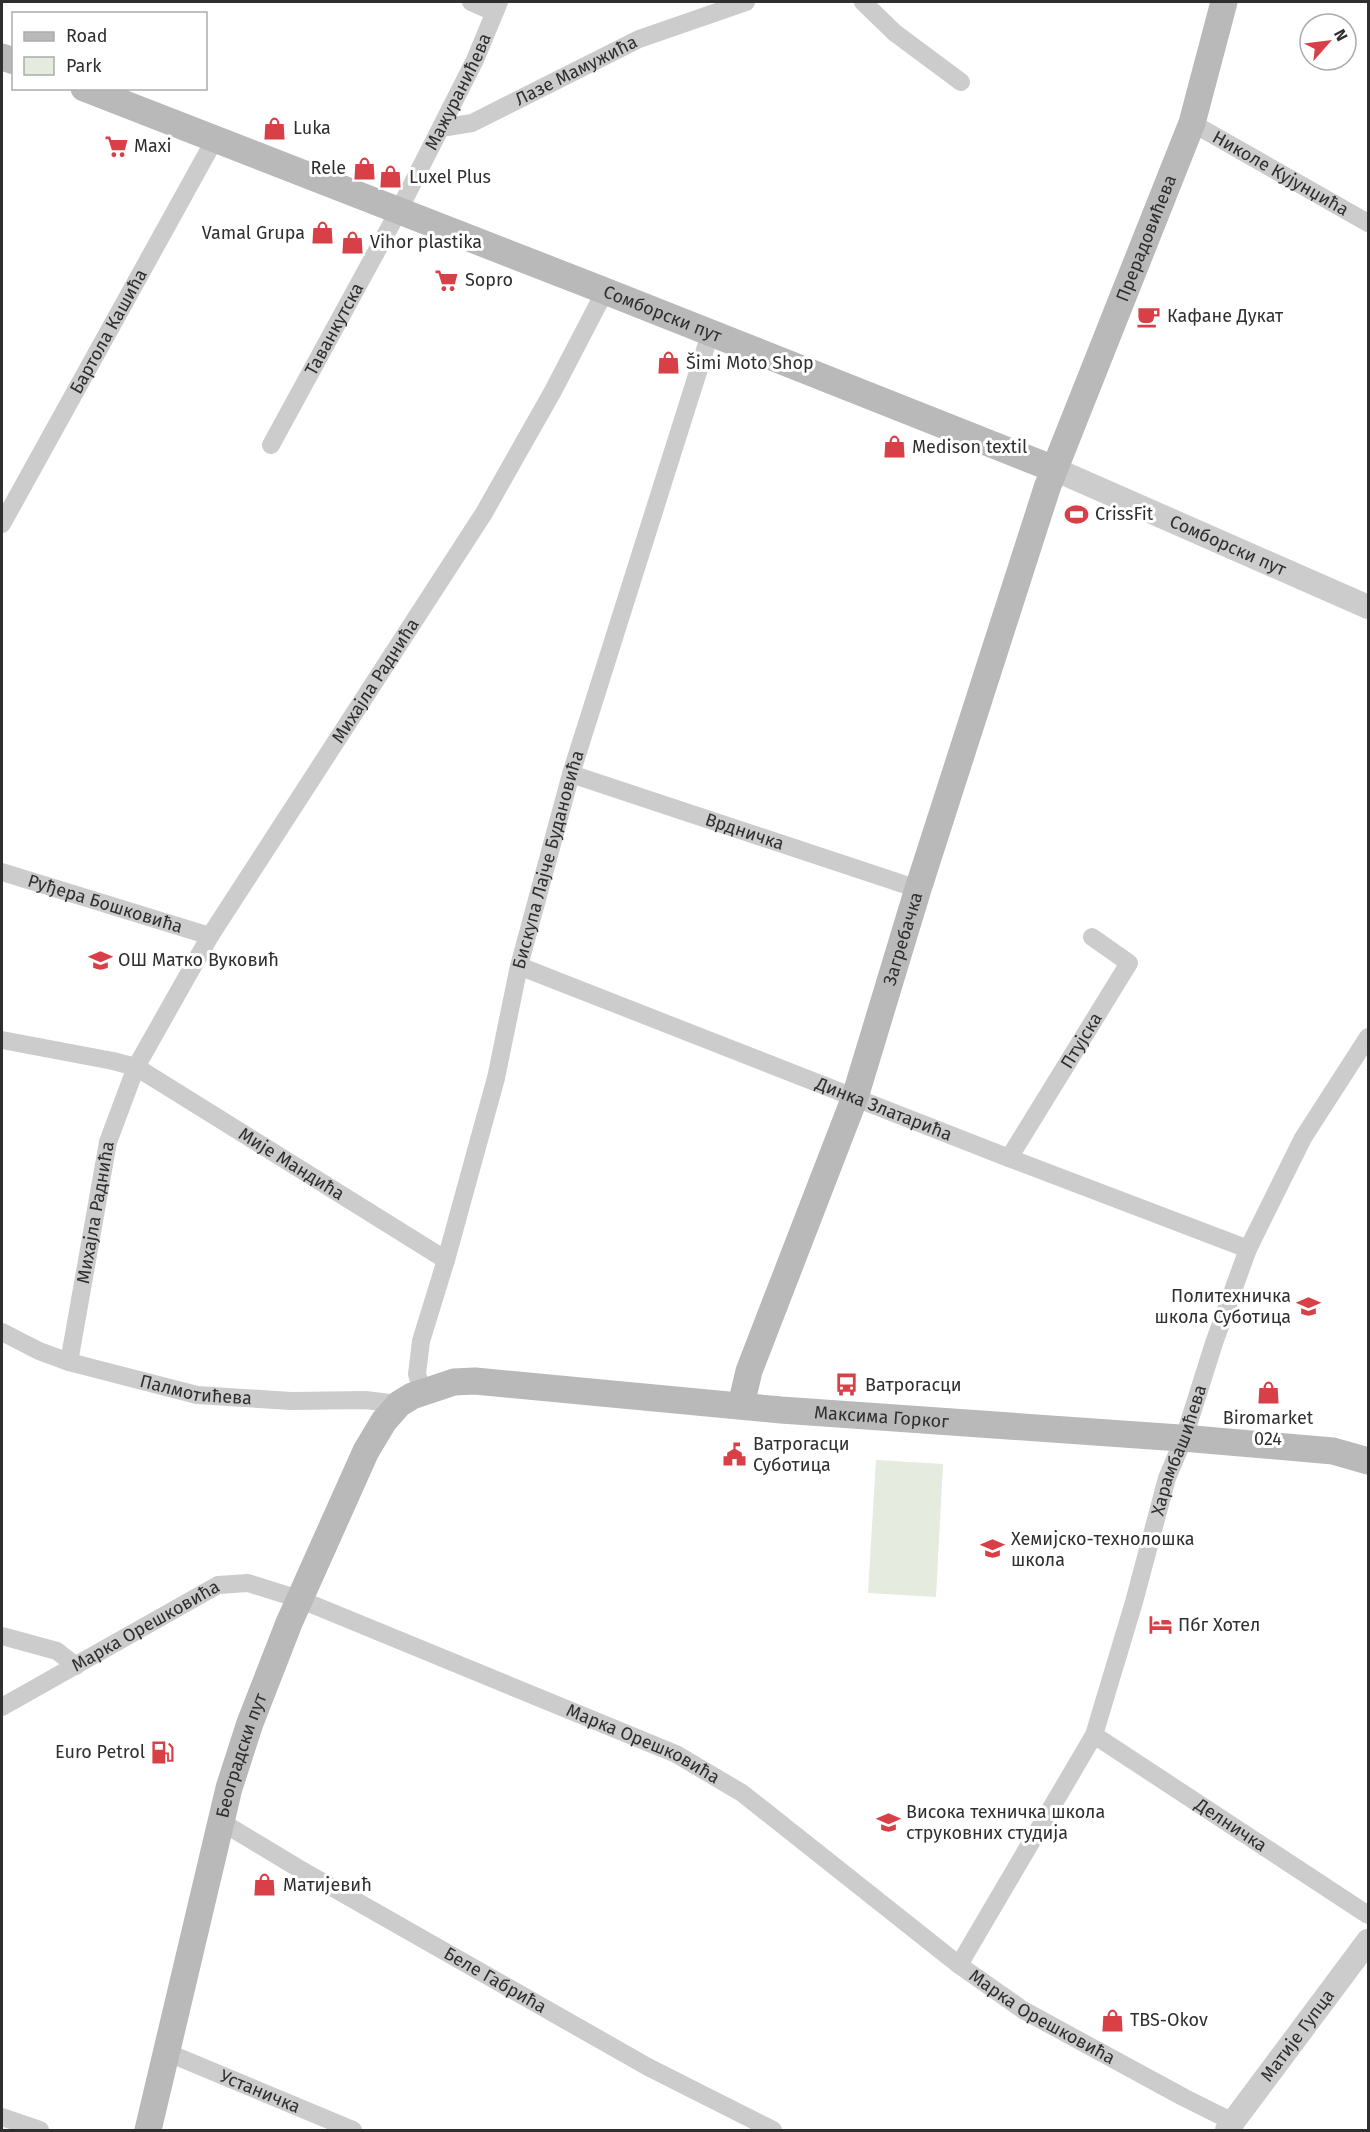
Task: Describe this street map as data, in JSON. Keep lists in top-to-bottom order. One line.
{"streets":{"main road":["Прерадовићева","Сомборски пут","Загребачка","Максима Горког","Београдски пут"],"street":["Лазе Мамужића","Мажуранићева","Николе Кујунџића","Таванкутска","Бартола Кашића","Михајла Раднића","Врдничка","Бискупа Лајче Будановића","Руђера Бошковића","Птујска","Динка Златарића","Мије Мандића","Палмотићева","Харамбашићева","Марка Орешковића","Делничка","Беле Габрића","Матије Гупца","Устаничка"]},"crossings":[["Лазе Мамужића","Мажуранићева"],["Мажуранићева","Сомборски пут"],["Мажуранићева","Таванкутска"],["Николе Кујунџића","Прерадовићева"],["Прерадовићева","Сомборски пут"],["Прерадовићева","Загребачка"],["Сомборски пут","Таванкутска"],["Сомборски пут","Бартола Кашића"],["Сомборски пут","Михајла Раднића"],["Сомборски пут","Бискупа Лајче Будановића"],["Сомборски пут","Загребачка"],["Михајла Раднића","Руђера Бошковића"],["Михајла Раднића","Мије Мандића"],["Михајла Раднића","Палмотићева"],["Врдничка","Бискупа Лајче Будановића"],["Врдничка","Загребачка"],["Бискупа Лајче Будановића","Динка Златарића"],["Бискупа Лајче Будановића","Мије Мандића"],["Бискупа Лајче Будановића","Палмотићева"],["Бискупа Лајче Будановића","Максима Горког"],["Бискупа Лајче Будановића","Београдски пут"],["Загребачка","Динка Златарића"],["Загребачка","Максима Горког"],["Птујска","Динка Златарића"],["Динка Златарића","Харамбашићева"],["Палмотићева","Максима Горког"],["Палмотићева","Београдски пут"],["Максима Горког","Харамбашићева"],["Максима Горког","Београдски пут"],["Харамбашићева","Марка Орешковића"],["Харамбашићева","Делничка"],["Марка Орешковића","Београдски пут"],["Марка Орешковића","Матије Гупца"],["Београдски пут","Беле Габрића"],["Београдски пут","Устаничка"]],"places":{"shop":["Luka","Rele","Luxel Plus","Vamal Grupa","Vihor plastika","Šimi Moto Shop","Medison textil","Biromarket 024","Матијевић","TBS-Okov"],"supermarket":["Maxi","Sopro"],"cafe":["Кафане Дукат"],"sports":["CrissFit"],"school or university":["ОШ Матко Вуковић","Политехничка школа Суботица","Хемијско-технолошка школа","Висока техничка школа струковних студија"],"bus stop":["Ватрогасци"],"public building":["Ватрогасци Суботица"],"hotel":["Пбг Хотел"],"fuel station":["Euro Petrol"]},"legend":["Road","Park"],"north":"top right"}
